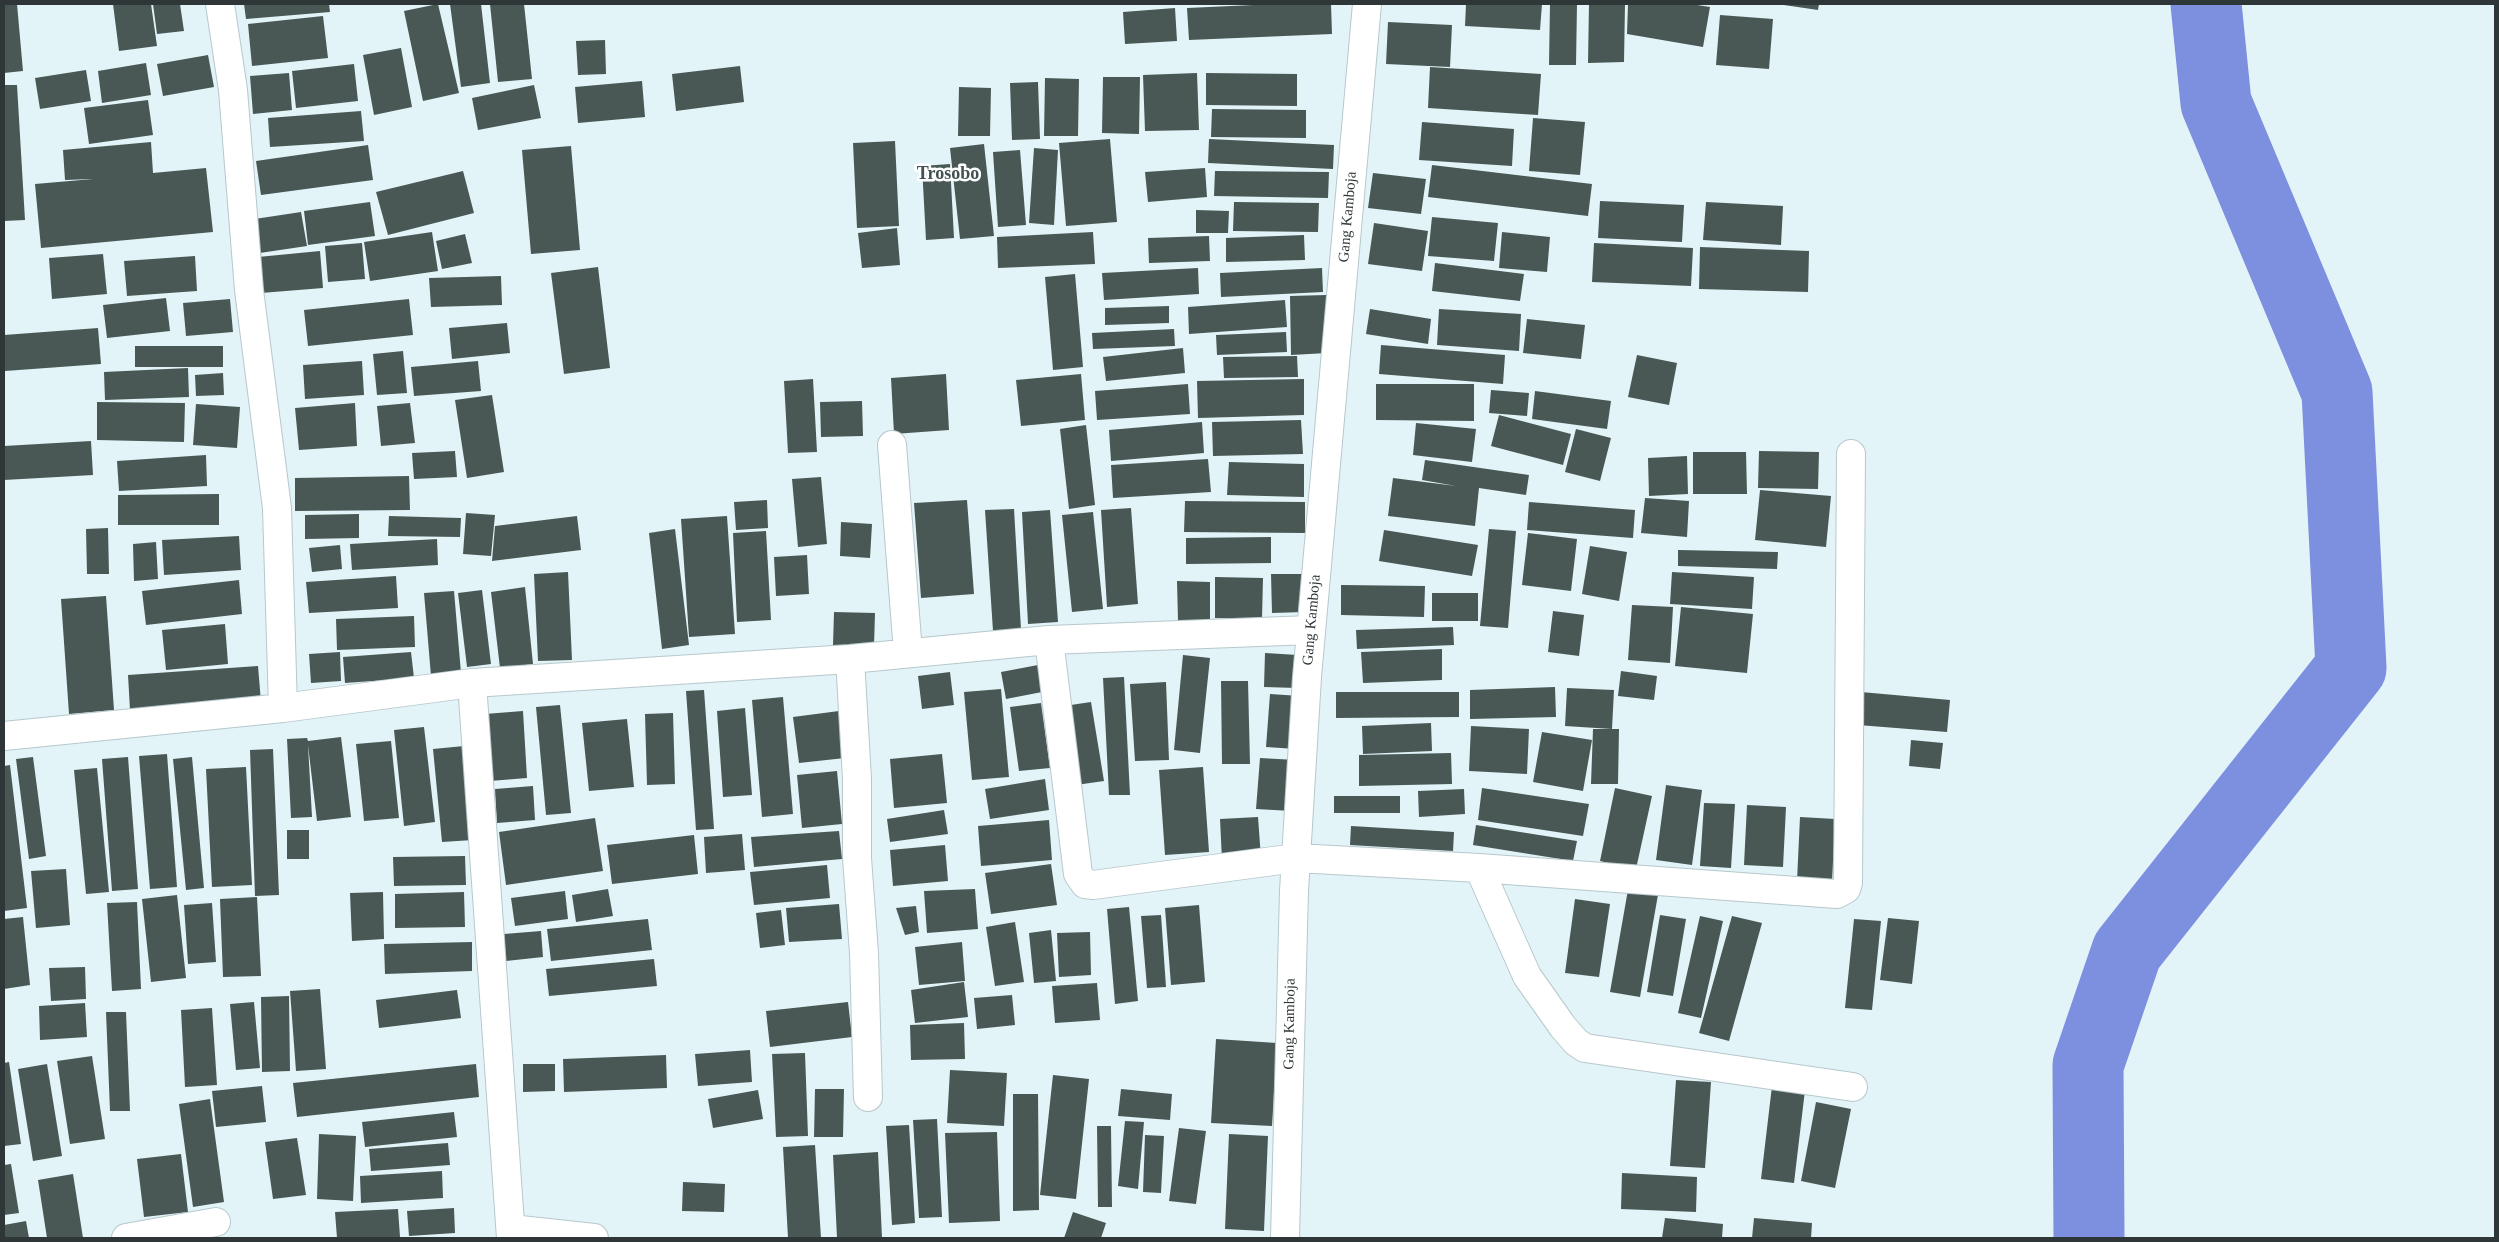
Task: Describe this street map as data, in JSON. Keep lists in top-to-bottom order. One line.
{"streets":{"street":["Gang Kamboja"]},"districts":["Trosobo"]}
